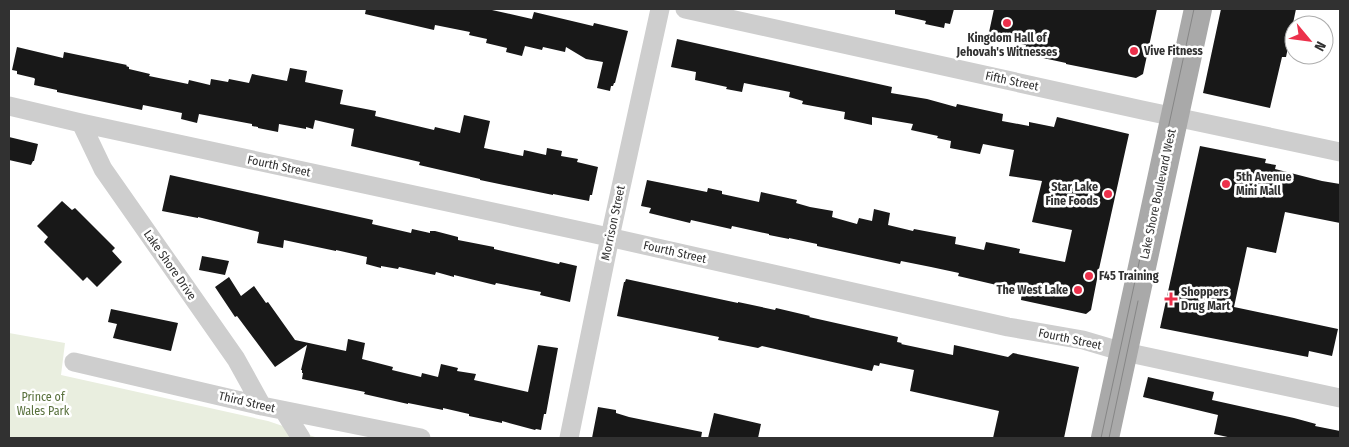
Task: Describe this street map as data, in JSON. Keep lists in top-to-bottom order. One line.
{"streets":{"main road":["Lake Shore Boulevard West"],"street":["Fifth Street","Fourth Street","Morrison Street","Lake Shore Drive","Third Street"]},"crossings":[["Fifth Street","Lake Shore Boulevard West"],["Fourth Street","Lake Shore Boulevard West"],["Fourth Street","Morrison Street"],["Fourth Street","Lake Shore Drive"],["Lake Shore Drive","Third Street"]],"parks":["Prince of Wales Park"],"places":{"other":["Kingdom Hall of Jehovah's Witnesses","Vive Fitness","5th Avenue Mini Mall","Star Lake Fine Foods","F45 Training","The West Lake"],"health":["Shoppers Drug Mart"]},"north":"bottom right"}
